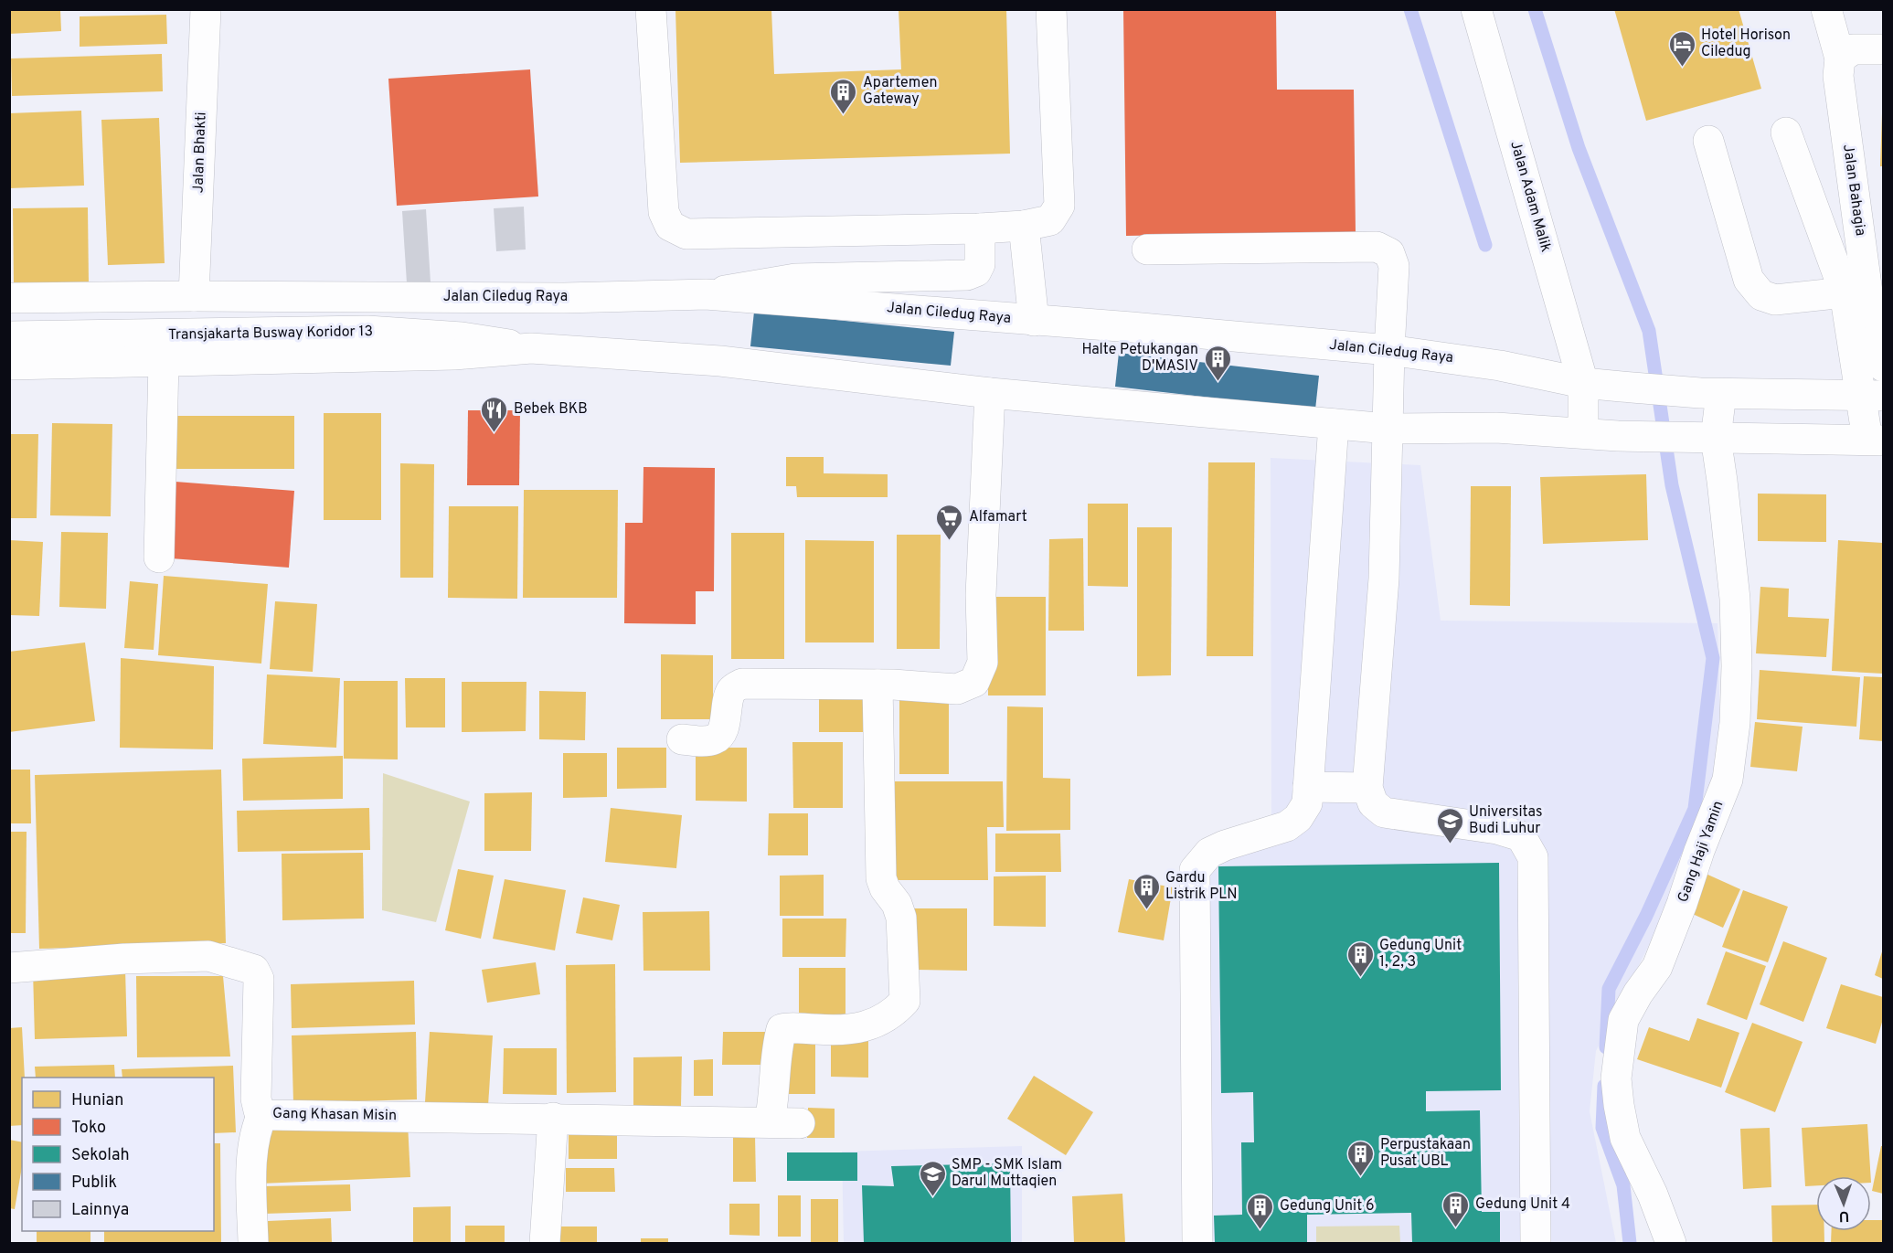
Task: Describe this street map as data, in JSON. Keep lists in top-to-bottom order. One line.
{"streets":{"street":["Jalan Bhakti","Jalan Bahagia","Jalan Adam Malik","Jalan Ciledug Raya","Transjakarta Busway Koridor 13","Gang Haji Yamin","Gang Khasan Misin"]},"crossings":[["Jalan Bhakti","Jalan Ciledug Raya"],["Jalan Adam Malik","Jalan Ciledug Raya"],["Jalan Ciledug Raya","Gang Haji Yamin"]],"places":{"hotel":["Hotel Horison Ciledug"],"building":["Apartemen Gateway","Halte Petukangan D'MASIV","Gardu Listrik PLN","Gedung Unit 1, 2, 3","Perpustakaan Pusat UBL","Gedung Unit 4","Gedung Unit 6"],"restaurant":["Bebek BKB"],"supermarket":["Alfamart"],"school or university":["Universitas Budi Luhur","SMP - SMK Islam Darul Muttaqien"]},"legend":["Hunian","Toko","Sekolah","Publik","Lainnya"],"north":"bottom"}
